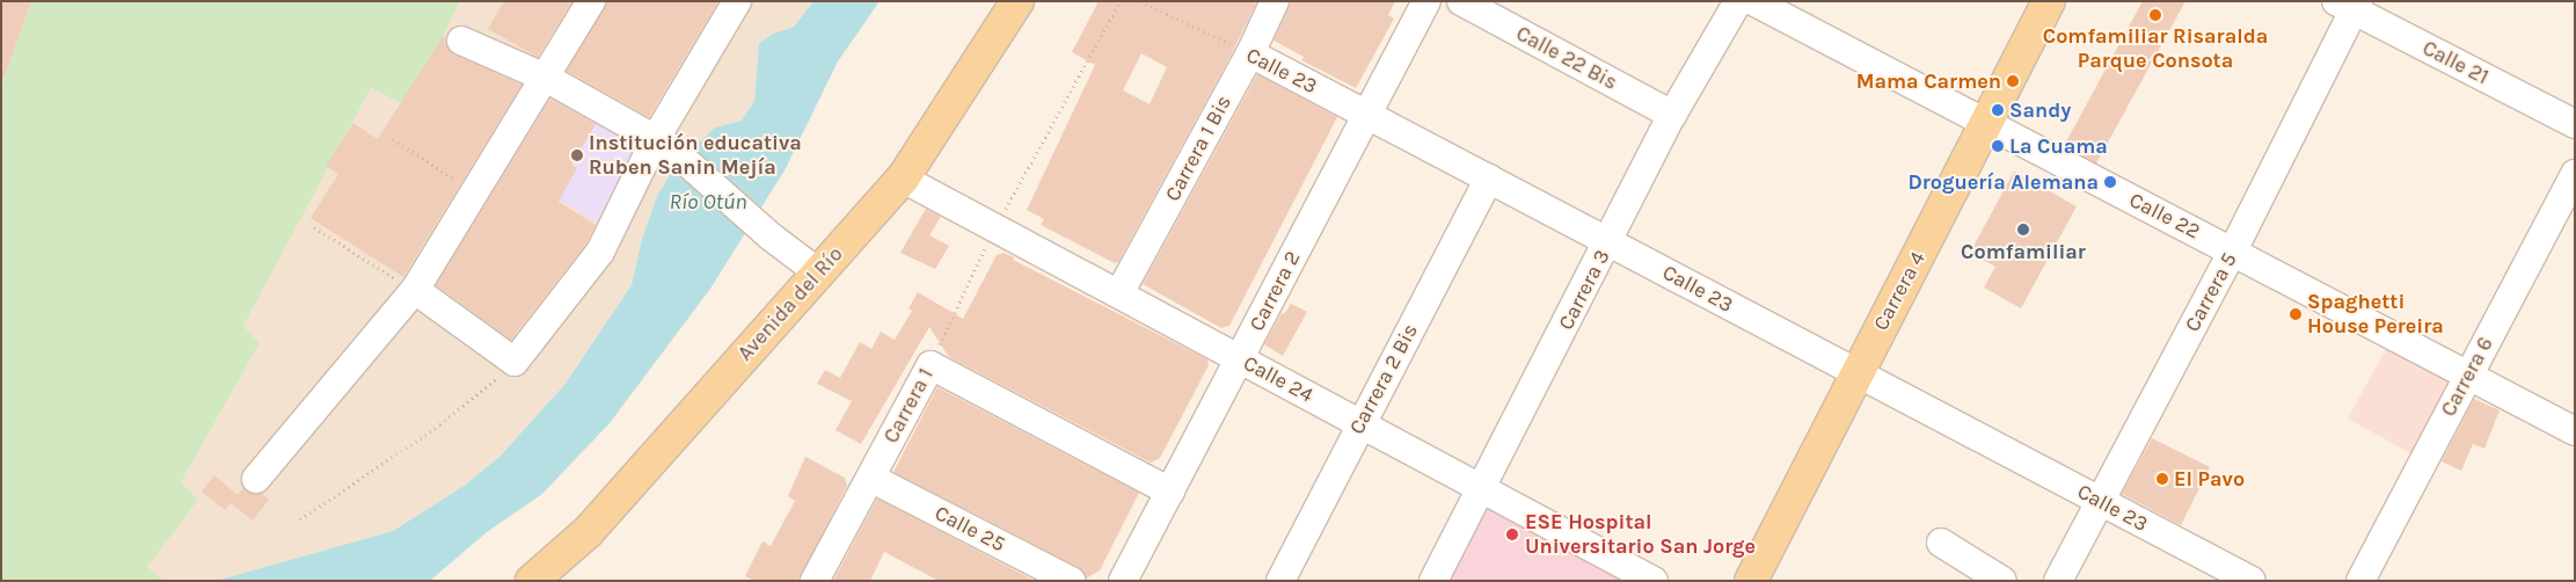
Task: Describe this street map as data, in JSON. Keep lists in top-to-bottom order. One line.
{"streets":{"main road":["Carrera 4","Avenida del Río"],"street":["Calle 22 Bis","Calle 21","Calle 23","Carrera 1 Bis","Calle 22","Carrera 3","Carrera 2","Carrera 5","Carrera 6","Calle 24","Carrera 2 Bis","Carrera 1","Calle 25"]},"crossings":[["Calle 22 Bis","Carrera 3"],["Calle 21","Carrera 5"],["Calle 23","Carrera 1 Bis"],["Calle 23","Carrera 3"],["Calle 23","Carrera 2"],["Calle 23","Carrera 4"],["Calle 23","Carrera 5"],["Calle 23","Carrera 2 Bis"],["Carrera 1 Bis","Calle 24"],["Calle 22","Carrera 4"],["Calle 22","Carrera 5"],["Calle 22","Carrera 6"],["Carrera 3","Calle 24"],["Carrera 2","Calle 24"],["Avenida del Río","Calle 24"],["Calle 24","Carrera 2 Bis"],["Calle 24","Carrera 1"],["Carrera 1","Calle 25"]],"water":["Río Otún"],"places":["Comfamiliar Risaralda Parque Consota","Mama Carmen","Sandy","La Cuama","Institución educativa Ruben Sanin Mejía","Droguería Alemana","Comfamiliar","Spaghetti House Pereira","El Pavo","ESE Hospital Universitario San Jorge"]}
